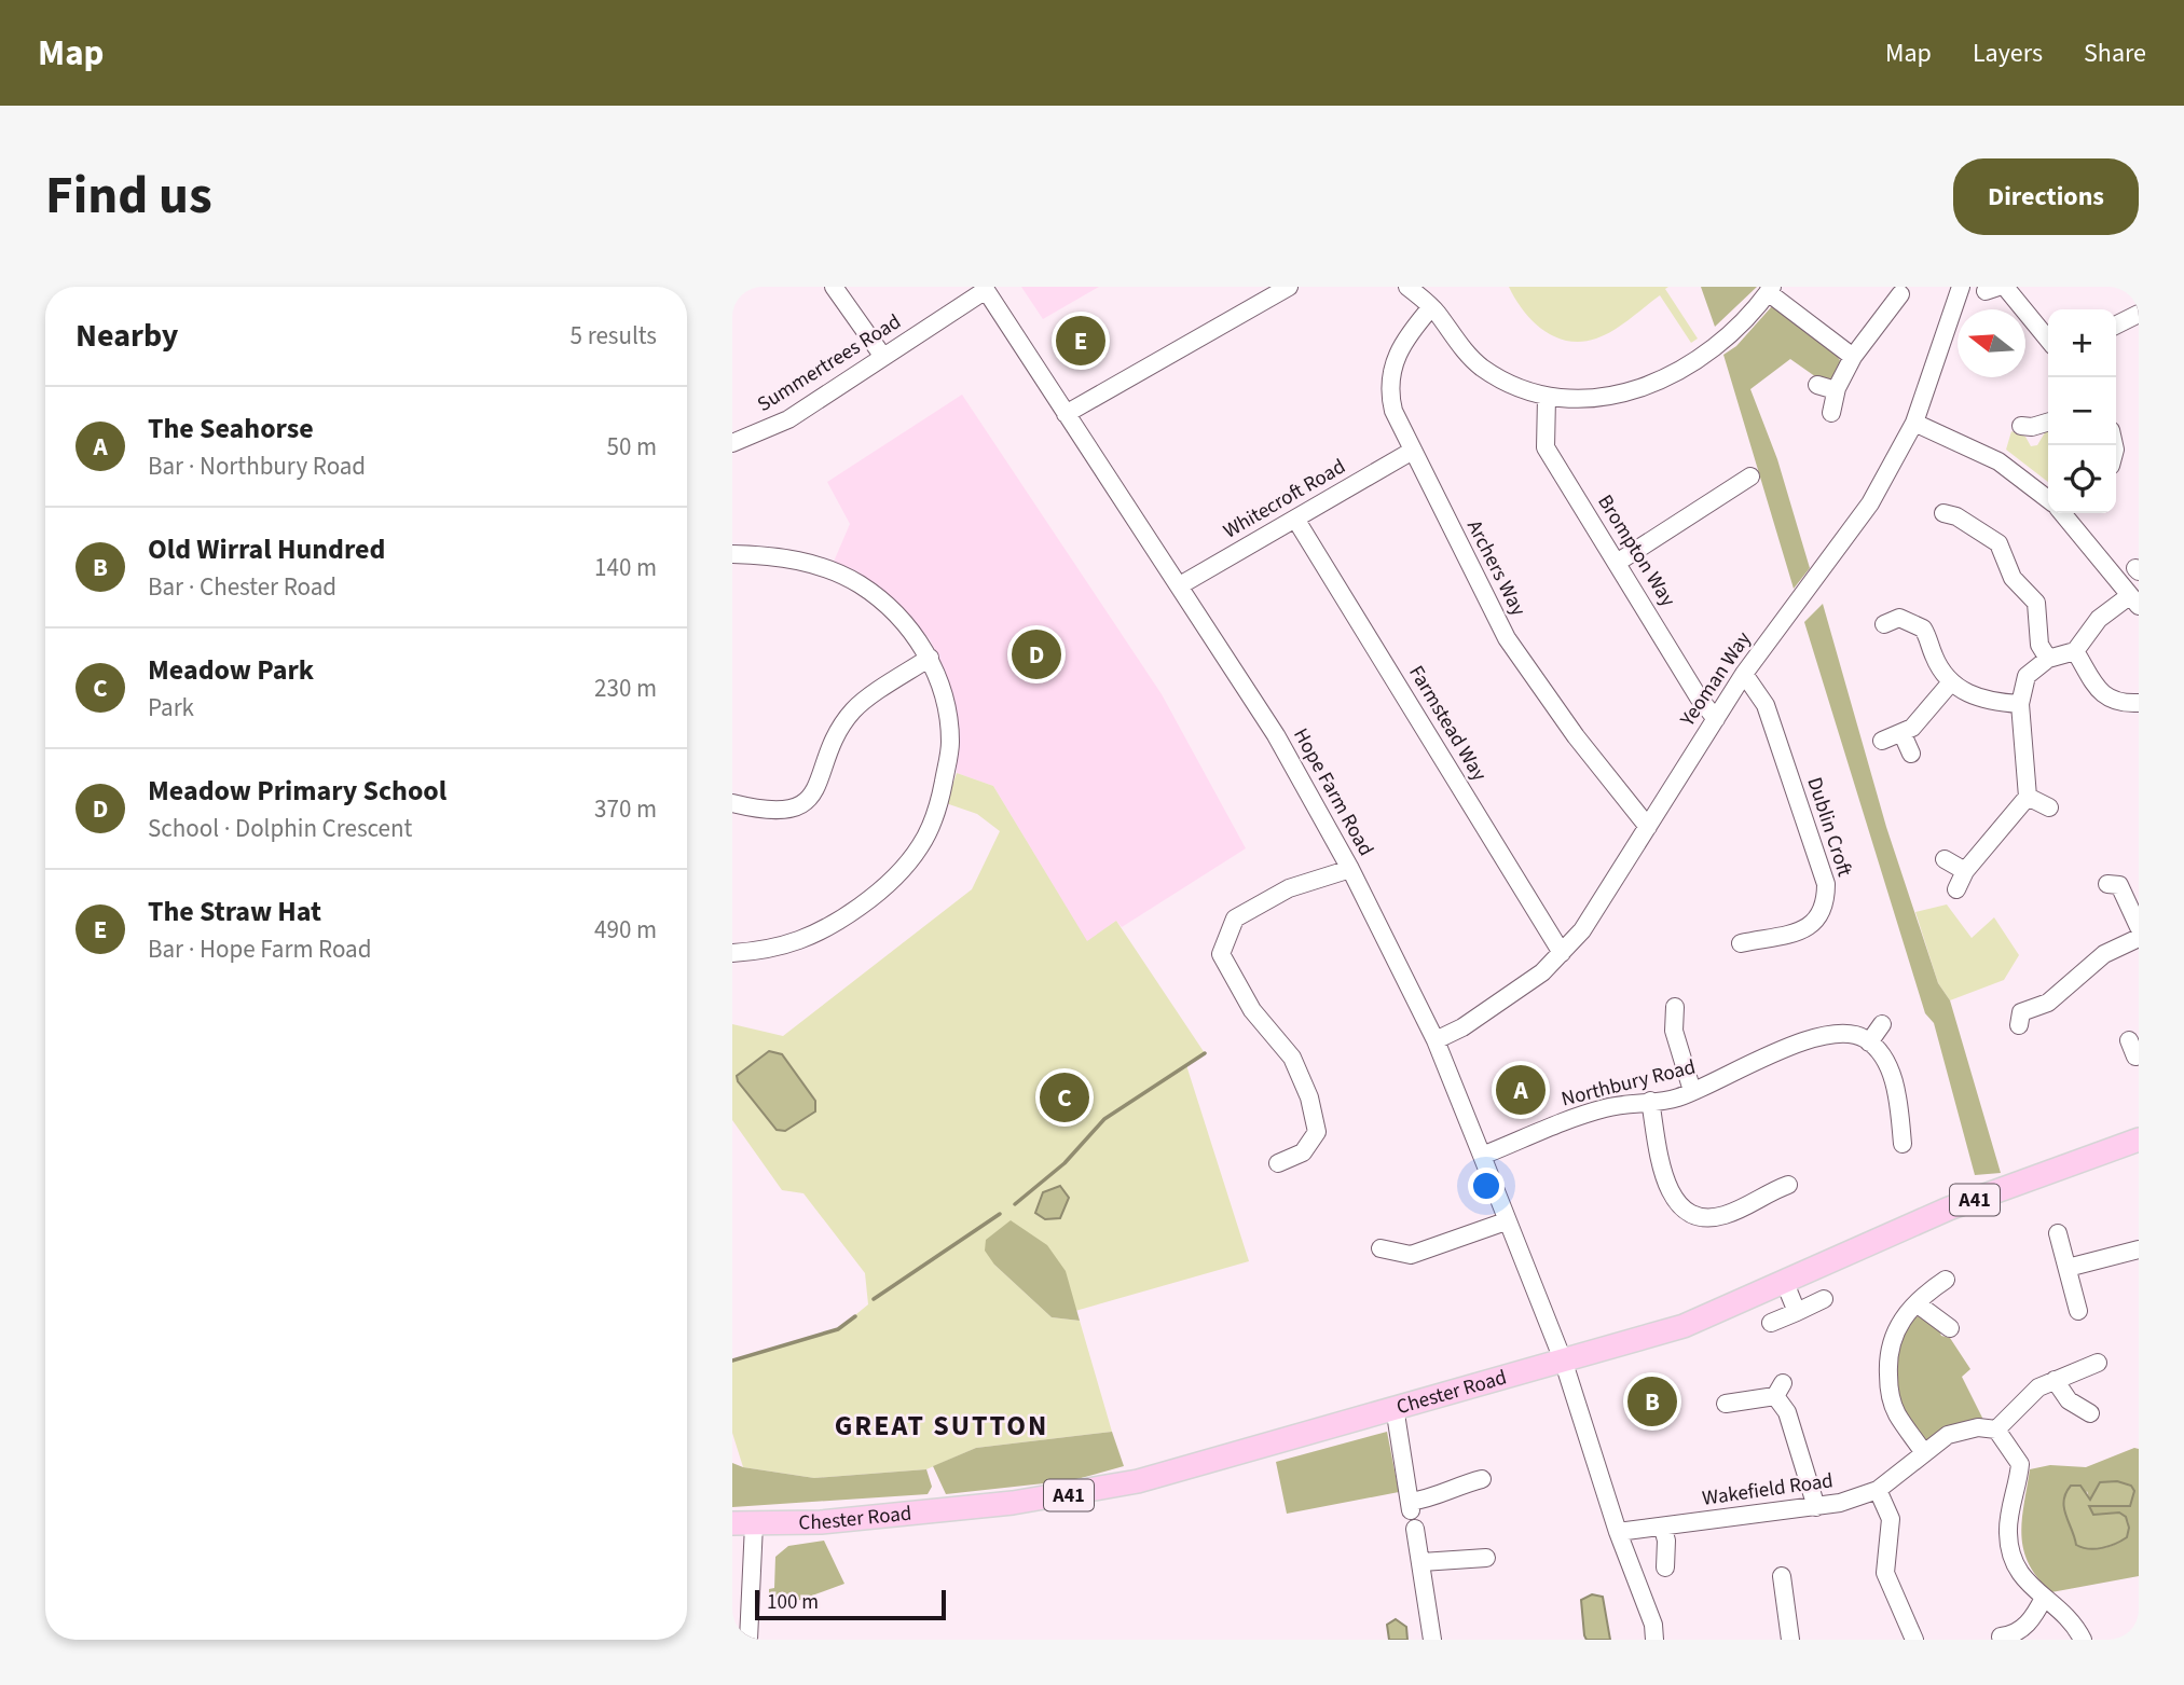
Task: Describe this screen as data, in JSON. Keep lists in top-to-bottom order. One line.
{"streets":{"main road":["A41","Chester Road"],"street":["Summertrees Road","Whitecroft Road","Brompton Way","Archers Way","Yeoman Way","Farmstead Way","Hope Farm Road","Dublin Croft","Northbury Road","Wakefield Road"]},"crossings":[["Summertrees Road","Hope Farm Road"],["Whitecroft Road","Archers Way"],["Whitecroft Road","Farmstead Way"],["Whitecroft Road","Hope Farm Road"],["Brompton Way","Yeoman Way"],["Archers Way","Yeoman Way"],["Yeoman Way","Farmstead Way"],["Yeoman Way","Hope Farm Road"],["Yeoman Way","Dublin Croft"],["Hope Farm Road","Northbury Road"],["Hope Farm Road","Chester Road"],["Hope Farm Road","Wakefield Road"]],"districts":["GREAT SUTTON"],"scale_bar":"100 m","north":"left","page":{"header":"Map","nav":["Map","Layers","Share"],"title":"Find us","buttons":"Directions","heading":["Nearby","5 results"],"map_buttons":["+","−"],"pins":["E","D","A","C","B"],"list":[{"mark":"A","name":"The Seahorse","note":"Bar · Northbury Road","value":"50 m"},{"mark":"B","name":"Old Wirral Hundred","note":"Bar · Chester Road","value":"140 m"},{"mark":"C","name":"Meadow Park","note":"Park","value":"230 m"},{"mark":"D","name":"Meadow Primary School","note":"School · Dolphin Crescent","value":"370 m"},{"mark":"E","name":"The Straw Hat","note":"Bar · Hope Farm Road","value":"490 m"}],"scale":"100 m"}}
